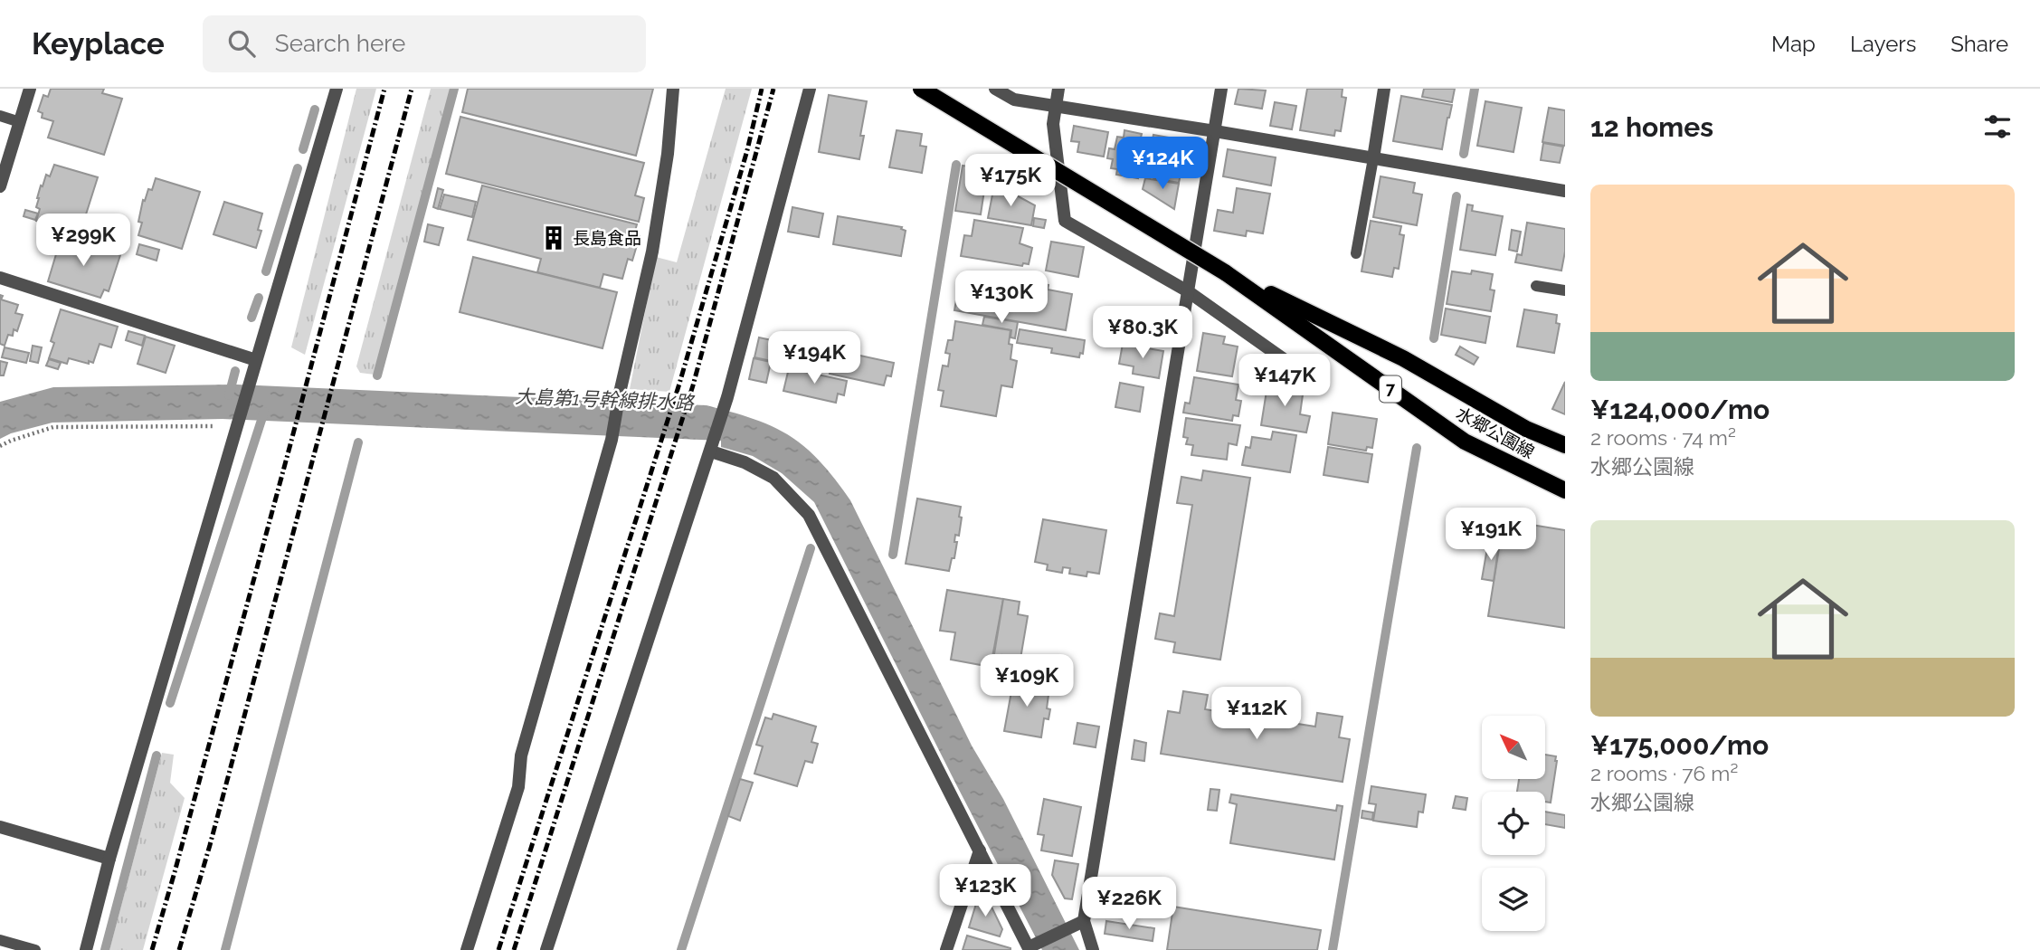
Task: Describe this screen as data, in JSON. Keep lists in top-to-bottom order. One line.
{"streets":{"main road":["7","水郷公園線"]},"water":["大島第1号幹線排水路"],"places":{"building":["長島食品"]},"north":"top left","page":{"header":"Keyplace","search":"Search here","nav":["Map","Layers","Share"],"heading":"12 homes","price":["¥124K","¥175K","¥299K","¥130K","¥80.3K","¥194K","¥147K","¥191K","¥109K","¥112K","¥123K","¥226K"],"list":[{"name":"¥124,000/mo","note":"2 rooms · 74 m² · 水郷公園線"},{"name":"¥175,000/mo","note":"2 rooms · 76 m² · 水郷公園線"}]}}
